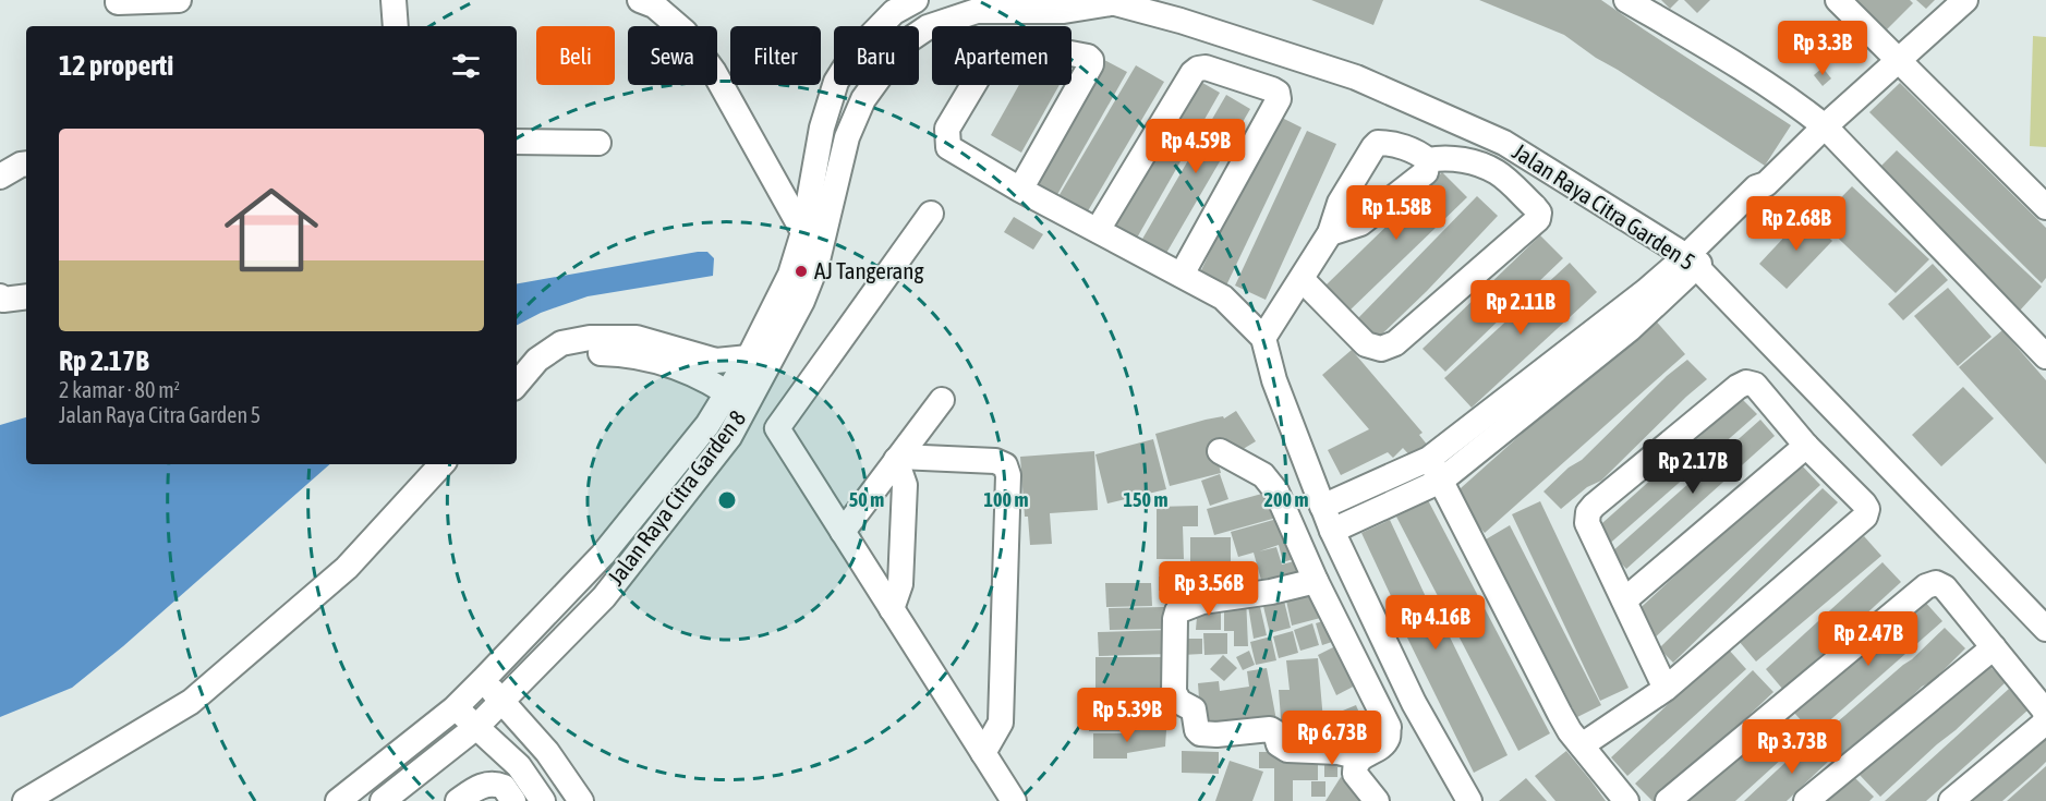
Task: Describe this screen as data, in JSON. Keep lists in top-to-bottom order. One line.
{"streets":{"street":["Jalan Raya Citra Garden 5","Jalan Raya Citra Garden 8"]},"crossings":[["Jalan Raya Citra Garden 5","Jalan Raya Citra Garden 8"]],"places":["AJ Tangerang"],"page":{"price":["Rp 3.3B","Rp 4.59B","Rp 1.58B","Rp 2.68B","Rp 2.11B","Rp 2.17B","Rp 3.56B","Rp 4.16B","Rp 2.47B","Rp 5.39B","Rp 6.73B","Rp 3.73B"],"chip":["Beli","Sewa","Filter","Baru","Apartemen"],"heading":"12 properti","list":[{"name":"Rp 2.17B","note":"2 kamar · 80 m² · Jalan Raya Citra Garden 5"}]},"rings":["50 m","100 m","150 m","200 m"]}
